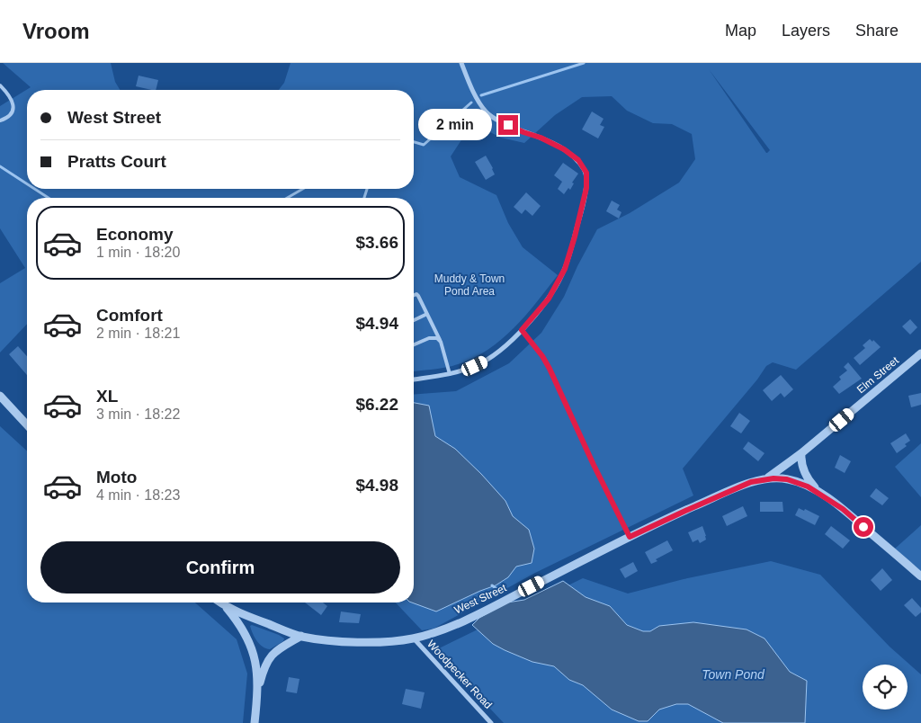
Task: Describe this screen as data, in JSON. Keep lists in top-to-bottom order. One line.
{"streets":{"street":["Elm Street","West Street","Woodpecker Road"]},"crossings":[["Elm Street","West Street"],["West Street","Woodpecker Road"]],"water":["Town Pond"],"parks":["Muddy & Town Pond Area"],"page":{"header":"Vroom","nav":["Map","Layers","Share"],"banner":["West Street","Pratts Court"],"bubble":"2 min","list":[{"name":"Economy","note":"1 min · 18:20","value":"$3.66"},{"name":"Comfort","note":"2 min · 18:21","value":"$4.94"},{"name":"XL","note":"3 min · 18:22","value":"$6.22"},{"name":"Moto","note":"4 min · 18:23","value":"$4.98"}],"buttons":"Confirm"}}
